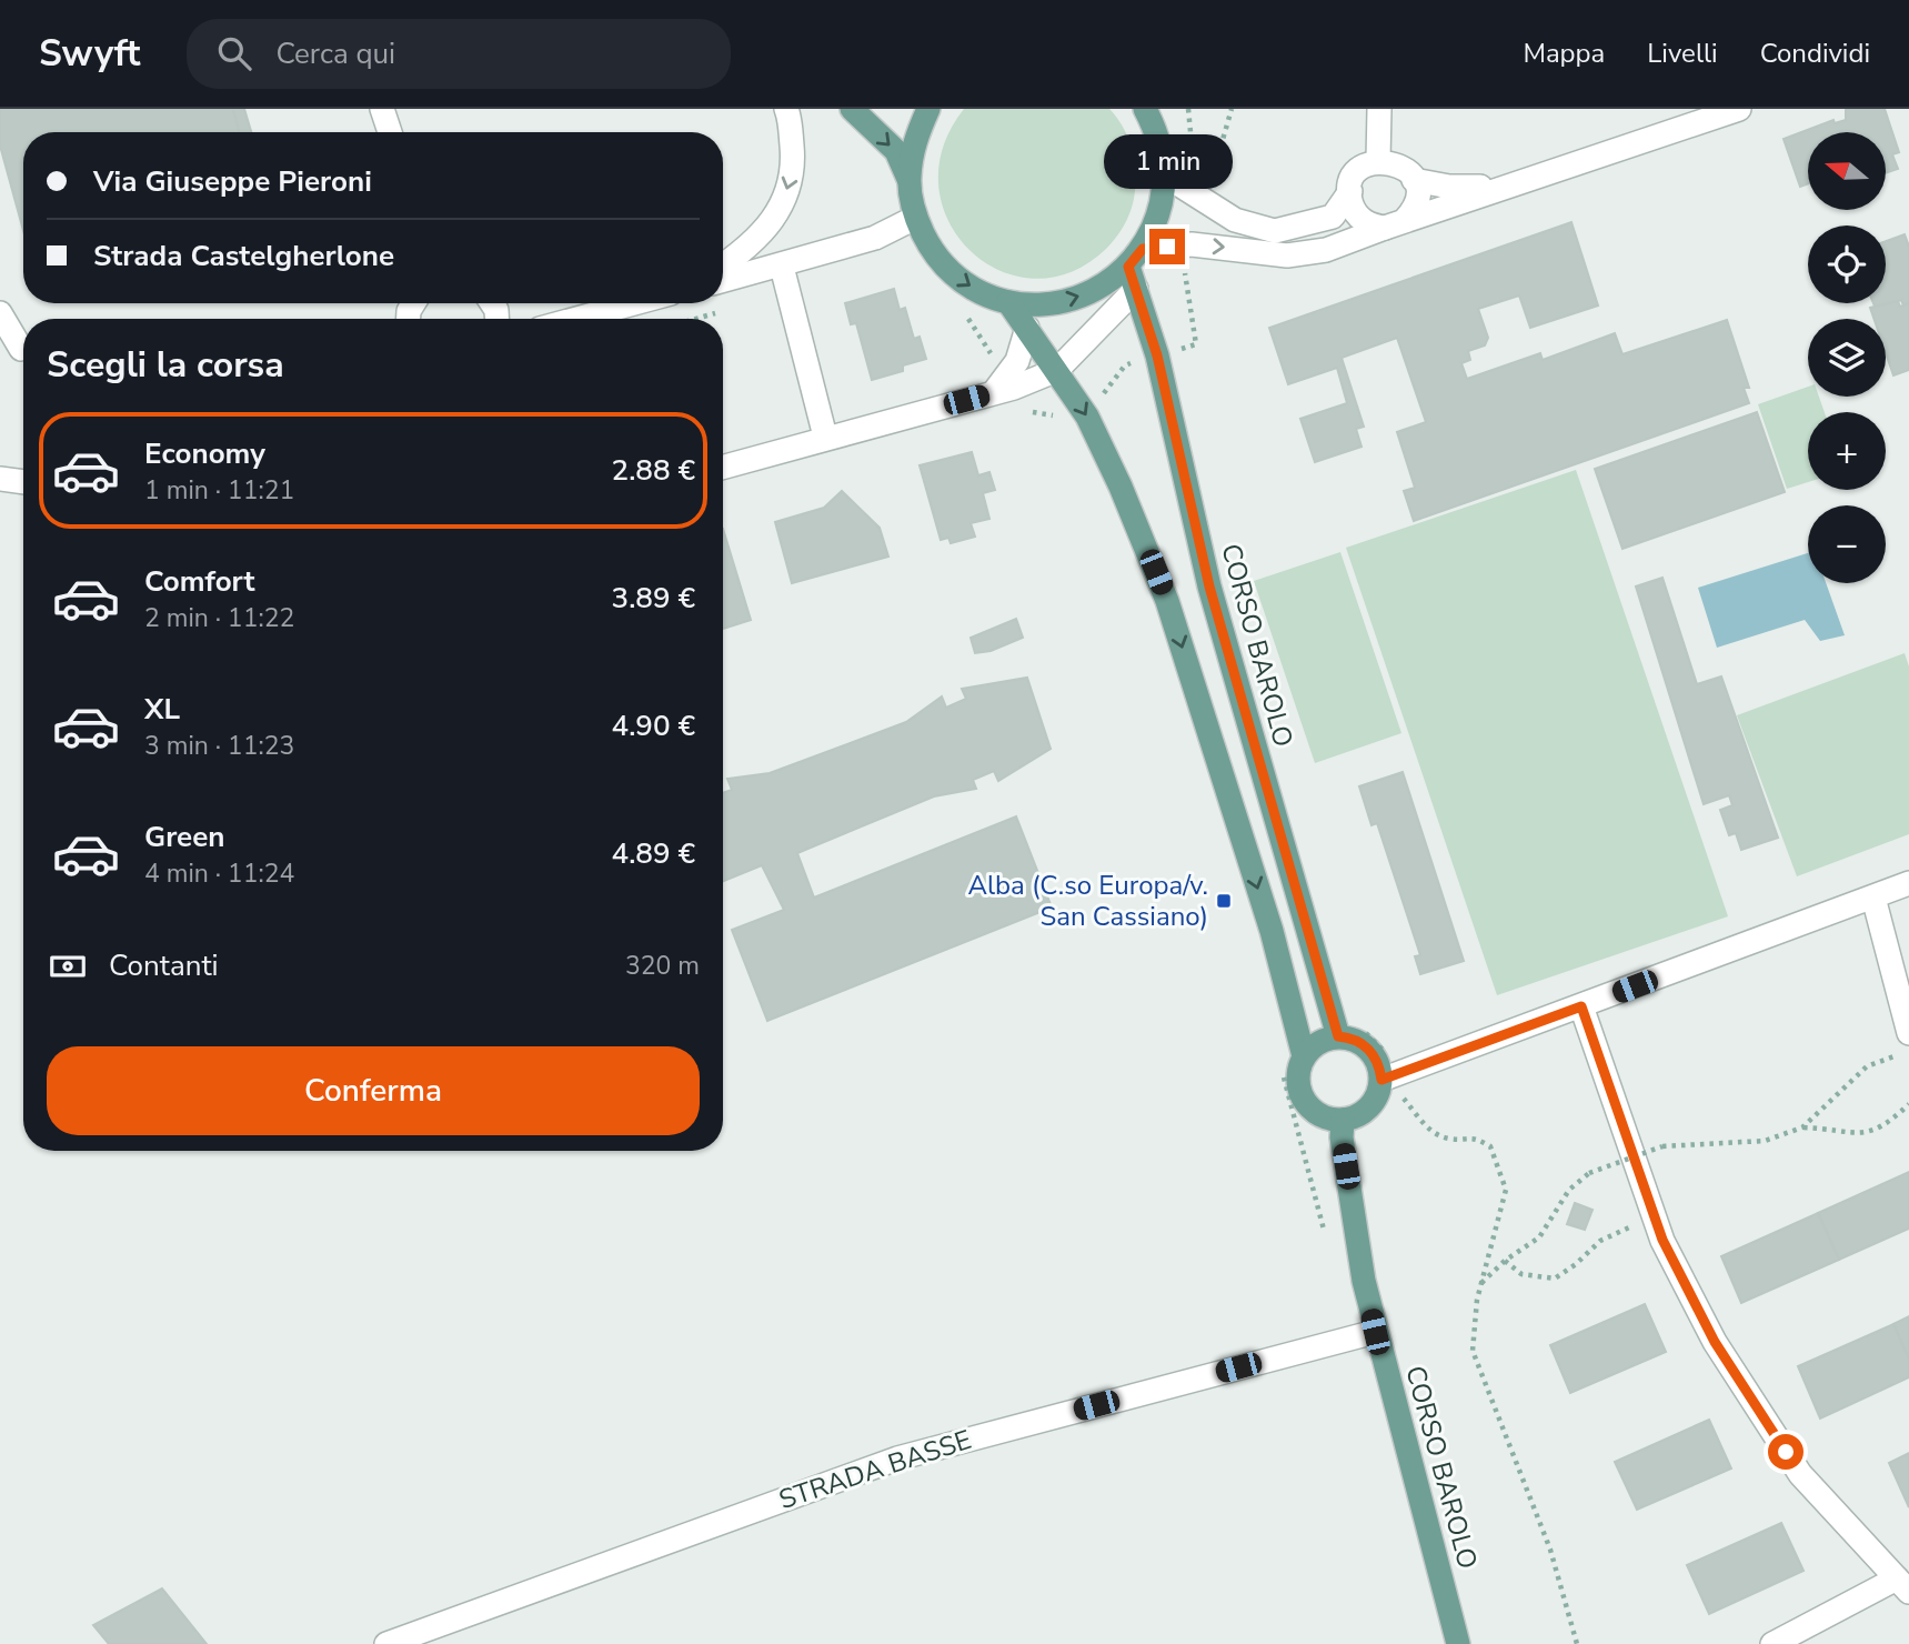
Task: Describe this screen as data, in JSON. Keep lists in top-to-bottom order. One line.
{"streets":{"main road":["CORSO BAROLO"],"street":["STRADA BASSE"]},"crossings":[["CORSO BAROLO","STRADA BASSE"]],"places":{"transit":["Alba (C.so Europa/v. San Cassiano)"]},"north":"left","page":{"header":"Swyft","search":"Cerca qui","nav":["Mappa","Livelli","Condividi"],"map_buttons":["+","−"],"banner":["Via Giuseppe Pieroni","Strada Castelgherlone"],"bubble":"1 min","heading":"Scegli la corsa","list":[{"name":"Economy","note":"1 min · 11:21","value":"2.88 €"},{"name":"Comfort","note":"2 min · 11:22","value":"3.89 €"},{"name":"XL","note":"3 min · 11:23","value":"4.90 €"},{"name":"Green","note":"4 min · 11:24","value":"4.89 €"}],"pay":["Contanti","320 m"],"buttons":"Conferma"}}
